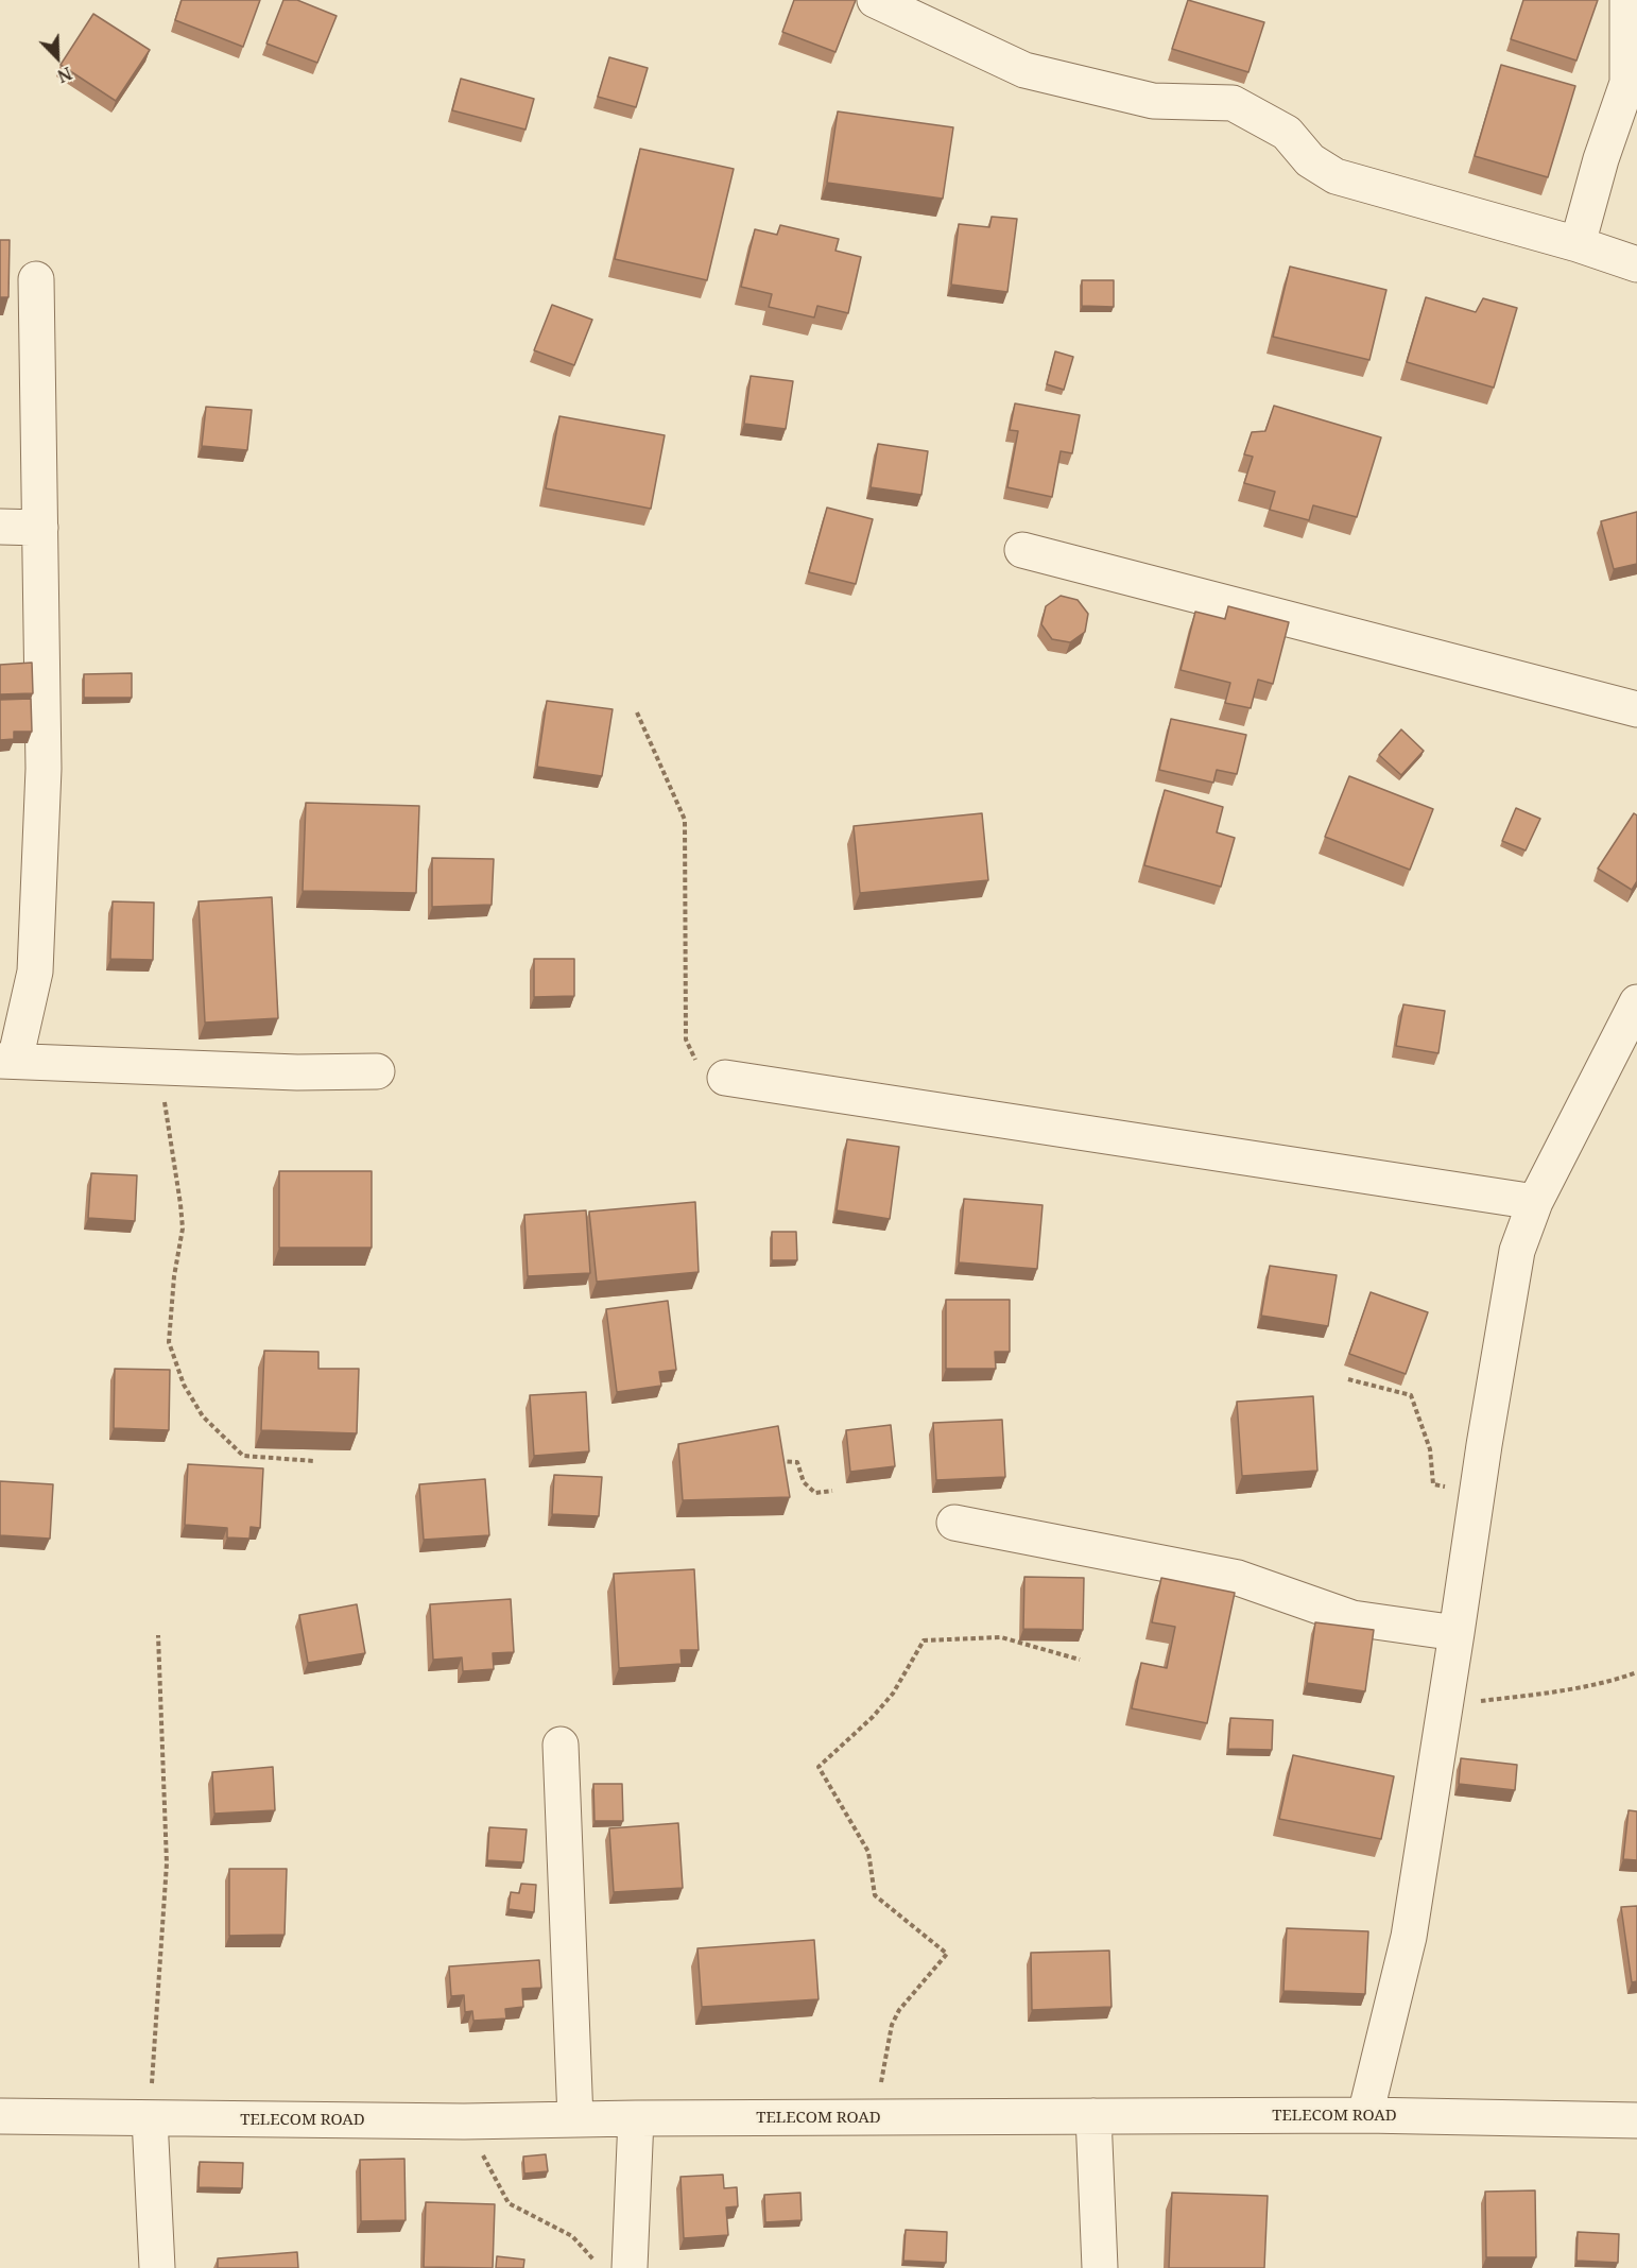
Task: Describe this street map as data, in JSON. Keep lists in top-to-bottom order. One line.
{"streets":{"street":["TELECOM ROAD"]},"north":"bottom right"}
